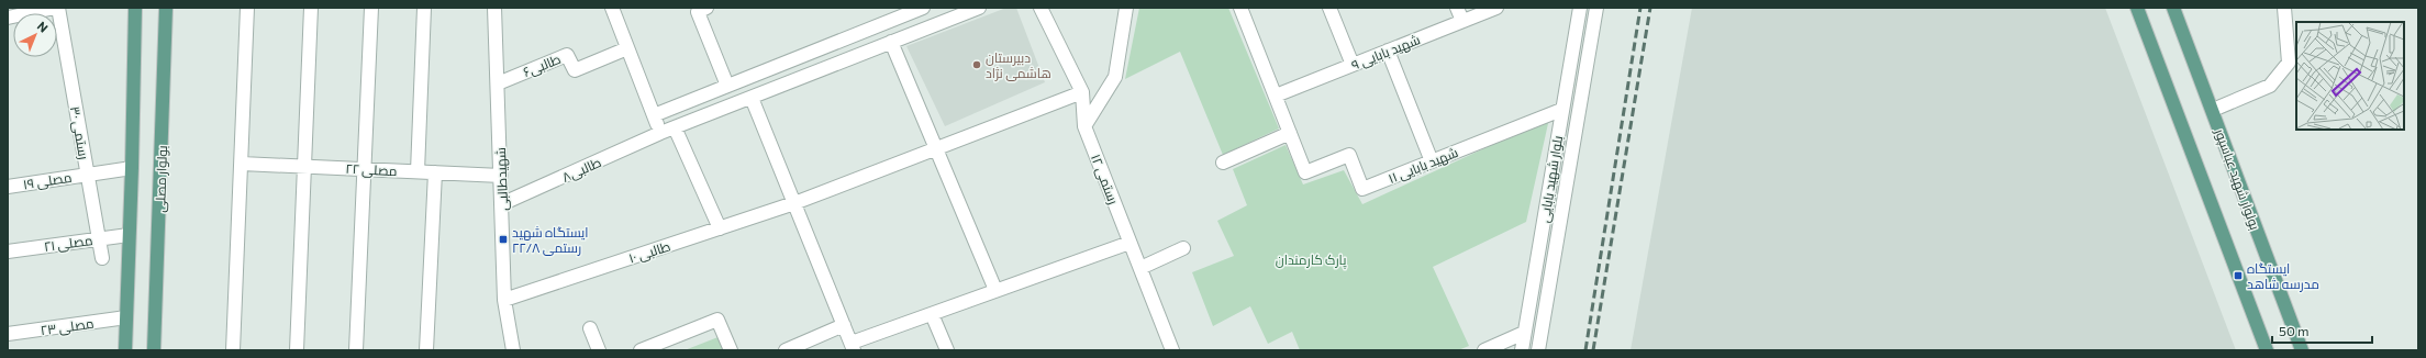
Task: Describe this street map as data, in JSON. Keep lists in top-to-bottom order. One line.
{"streets":{"main road":["بولوار مصلی","بولوار شهید عباسپور"],"street":["شهید بابایی ۹","طالبی۶","رستمی ۳۰","شهید بابایی ۱۱","مصلی ۲۲","طالبی۸","شهیدطالبی","رستمی ۱۲","بلوار شهید بابایی","مصلی ۱۹","مصلی ۲۱","طالبی ۱۰","مصلی ۲۳"]},"crossings":[["طالبی۶","شهیدطالبی"],["رستمی ۳۰","مصلی ۱۹"],["رستمی ۳۰","مصلی ۲۱"],["شهید بابایی ۱۱","بلوار شهید بابایی"],["مصلی ۲۲","شهیدطالبی"],["طالبی۸","شهیدطالبی"],["شهیدطالبی","طالبی ۱۰"],["رستمی ۱۲","طالبی ۱۰"]],"parks":["پارک کارمندان"],"places":{"other":["دبیرستان هاشمی نژاد"],"transit":["ایستگاه شهید رستمی ۲۲/۸","ایستگاه مدرسه شاهد"]},"scale_bar":"50 m","north":"top right"}
